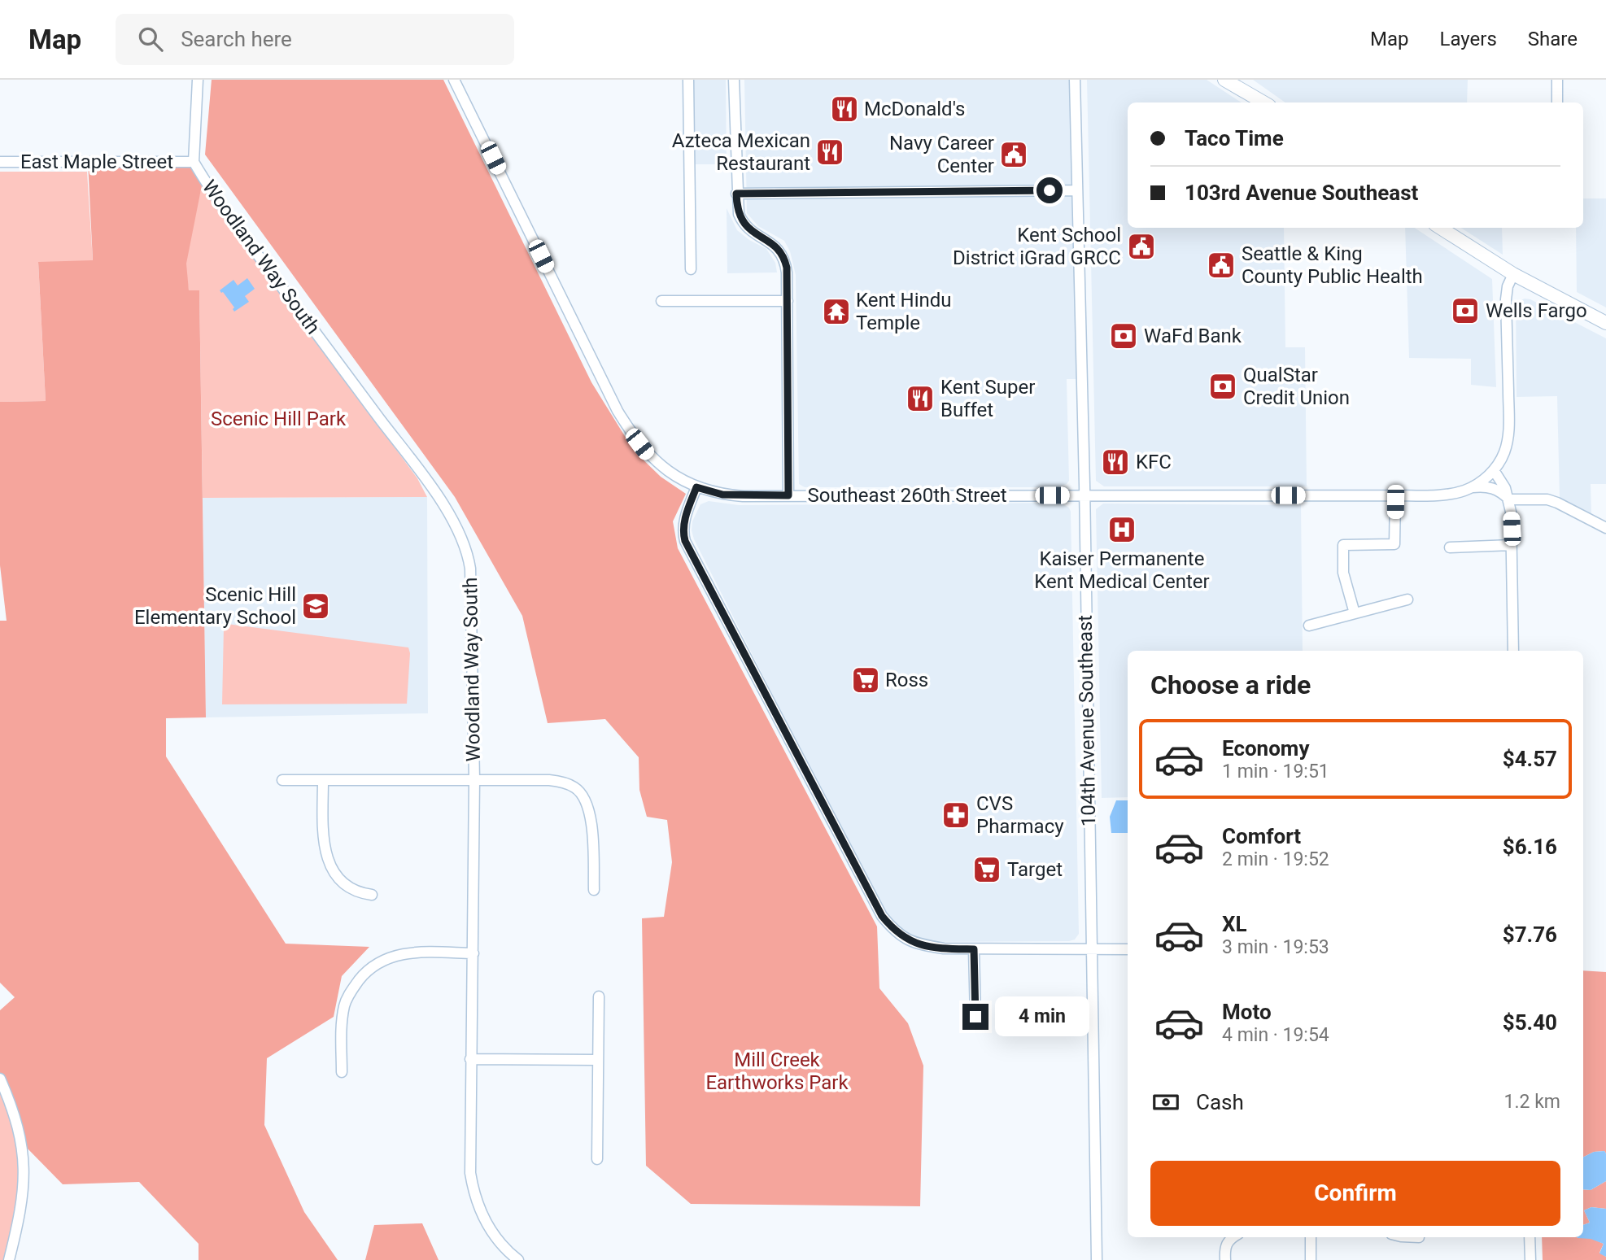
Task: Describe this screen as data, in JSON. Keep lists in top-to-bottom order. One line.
{"streets":{"street":["East Maple Street","Woodland Way South","Southeast 260th Street","104th Avenue Southeast"]},"crossings":[["East Maple Street","Woodland Way South"],["Southeast 260th Street","104th Avenue Southeast"]],"parks":["Scenic Hill Park","Mill Creek Earthworks Park"],"places":{"restaurant":["McDonald's","Azteca Mexican Restaurant","Kent Super Buffet","KFC"],"public building":["Navy Career Center","Kent School District iGrad GRCC","Seattle & King County Public Health"],"bank":["Wells Fargo","WaFd Bank","QualStar Credit Union"],"temple":["Kent Hindu Temple"],"hospital":["Kaiser Permanente Kent Medical Center"],"school or university":["Scenic Hill Elementary School"],"supermarket":["Ross","Target"],"pharmacy":["CVS Pharmacy"]},"page":{"header":"Map","search":"Search here","nav":["Map","Layers","Share"],"banner":["Taco Time","103rd Avenue Southeast"],"heading":"Choose a ride","list":[{"name":"Economy","note":"1 min · 19:51","value":"$4.57"},{"name":"Comfort","note":"2 min · 19:52","value":"$6.16"},{"name":"XL","note":"3 min · 19:53","value":"$7.76"},{"name":"Moto","note":"4 min · 19:54","value":"$5.40"}],"bubble":"4 min","pay":["Cash","1.2 km"],"buttons":"Confirm"}}
